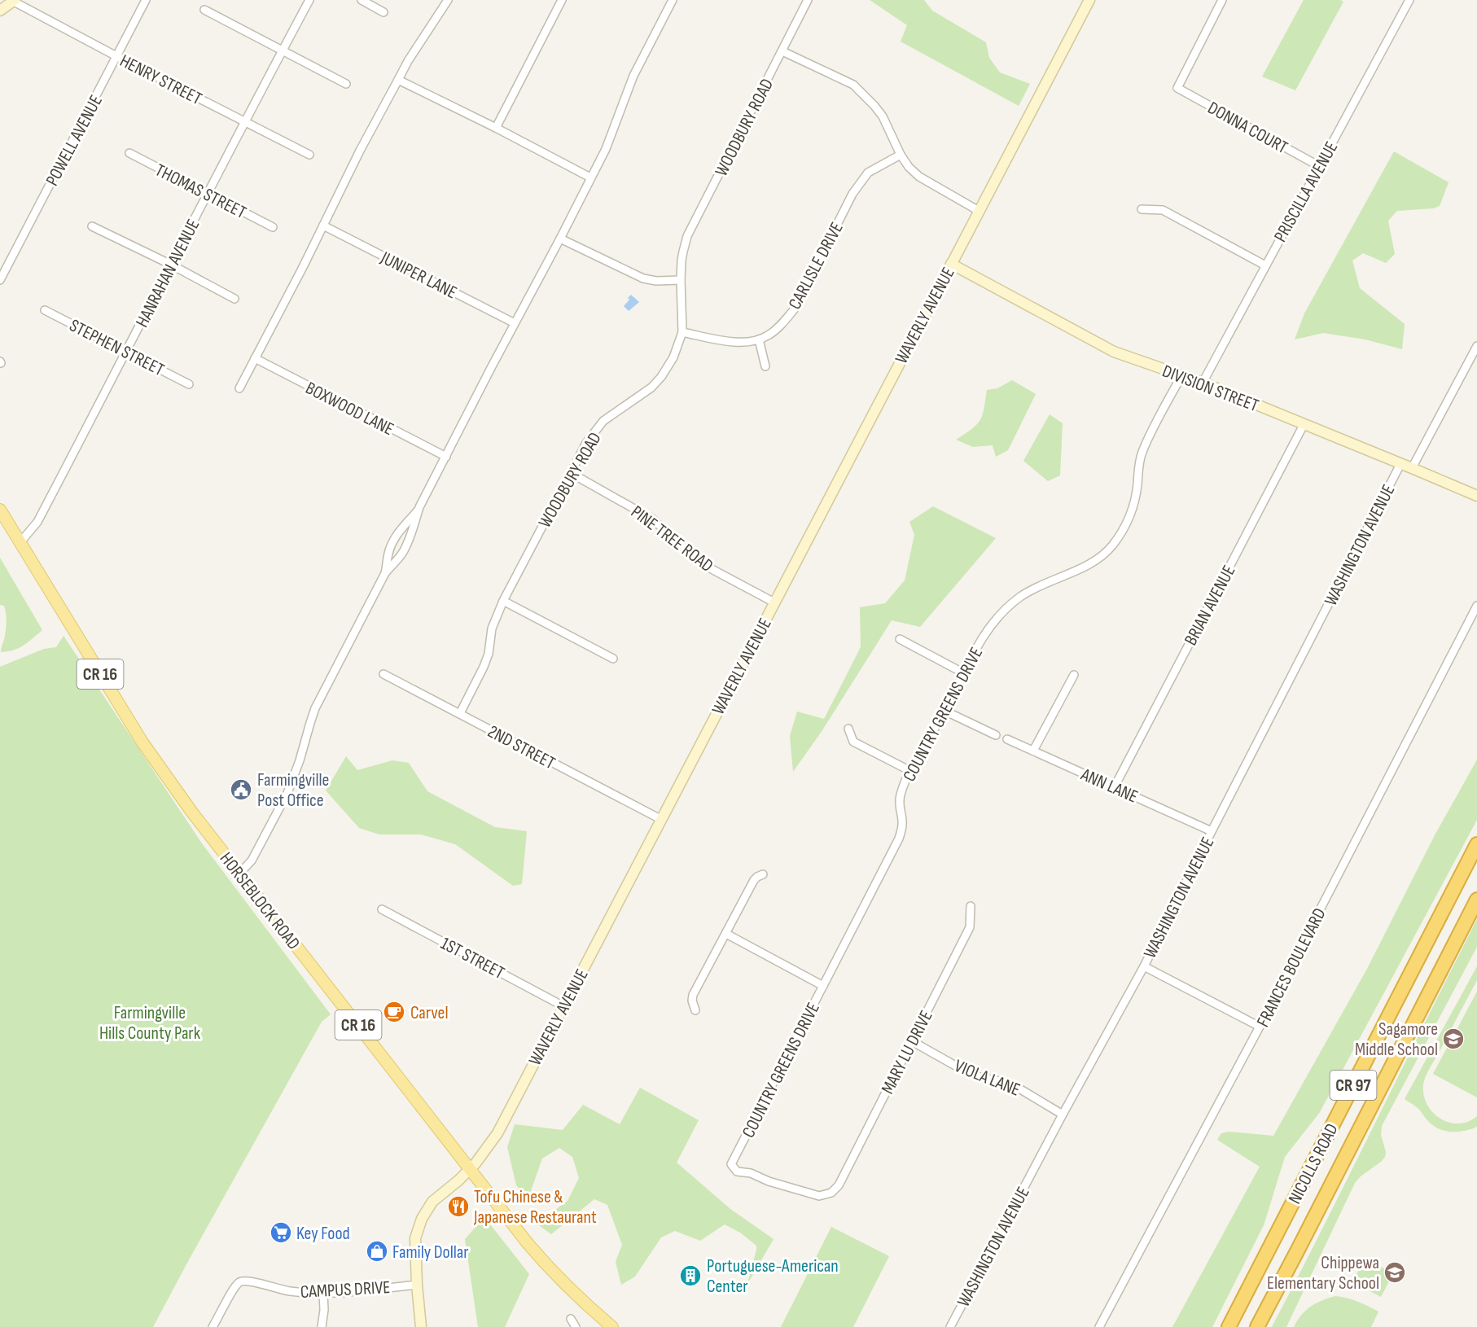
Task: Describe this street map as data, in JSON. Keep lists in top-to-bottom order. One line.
{"streets":{"highway":["CR 97","NICOLLS ROAD"],"main road":["CR 16","HORSEBLOCK ROAD"],"street":["HENRY STREET","WOODBURY ROAD","DONNA COURT","POWELL AVENUE","THOMAS STREET","PRISCILLA AVENUE","CARLISLE DRIVE","HANRAHAN AVENUE","JUNIPER LANE","WAVERLY AVENUE","STEPHEN STREET","DIVISION STREET","BOXWOOD LANE","PINE TREE ROAD","WASHINGTON AVENUE","BRIAN AVENUE","COUNTRY GREENS DRIVE","2ND STREET","ANN LANE","1ST STREET","FRANCES BOULEVARD","MARY LU DRIVE","VIOLA LANE","CAMPUS DRIVE"]},"crossings":[["HENRY STREET","POWELL AVENUE"],["HENRY STREET","HANRAHAN AVENUE"],["WOODBURY ROAD","CARLISLE DRIVE"],["WOODBURY ROAD","PINE TREE ROAD"],["WOODBURY ROAD","2ND STREET"],["DONNA COURT","PRISCILLA AVENUE"],["THOMAS STREET","HANRAHAN AVENUE"],["PRISCILLA AVENUE","DIVISION STREET"],["HANRAHAN AVENUE","STEPHEN STREET"],["HANRAHAN AVENUE","HORSEBLOCK ROAD"],["WAVERLY AVENUE","DIVISION STREET"],["WAVERLY AVENUE","PINE TREE ROAD"],["WAVERLY AVENUE","2ND STREET"],["WAVERLY AVENUE","HORSEBLOCK ROAD"],["WAVERLY AVENUE","1ST STREET"],["WAVERLY AVENUE","CAMPUS DRIVE"],["DIVISION STREET","WASHINGTON AVENUE"],["DIVISION STREET","BRIAN AVENUE"],["DIVISION STREET","COUNTRY GREENS DRIVE"],["WASHINGTON AVENUE","ANN LANE"],["WASHINGTON AVENUE","VIOLA LANE"],["BRIAN AVENUE","ANN LANE"],["COUNTRY GREENS DRIVE","MARY LU DRIVE"],["MARY LU DRIVE","VIOLA LANE"]],"parks":["Farmingville Hills County Park"],"places":{"public building":["Farmingville Post Office"],"cafe":["Carvel"],"school or university":["Sagamore Middle School","Chippewa Elementary School"],"restaurant":["Tofu Chinese & Japanese Restaurant"],"supermarket":["Key Food"],"shop":["Family Dollar"],"building":["Portuguese-American Center"]}}
